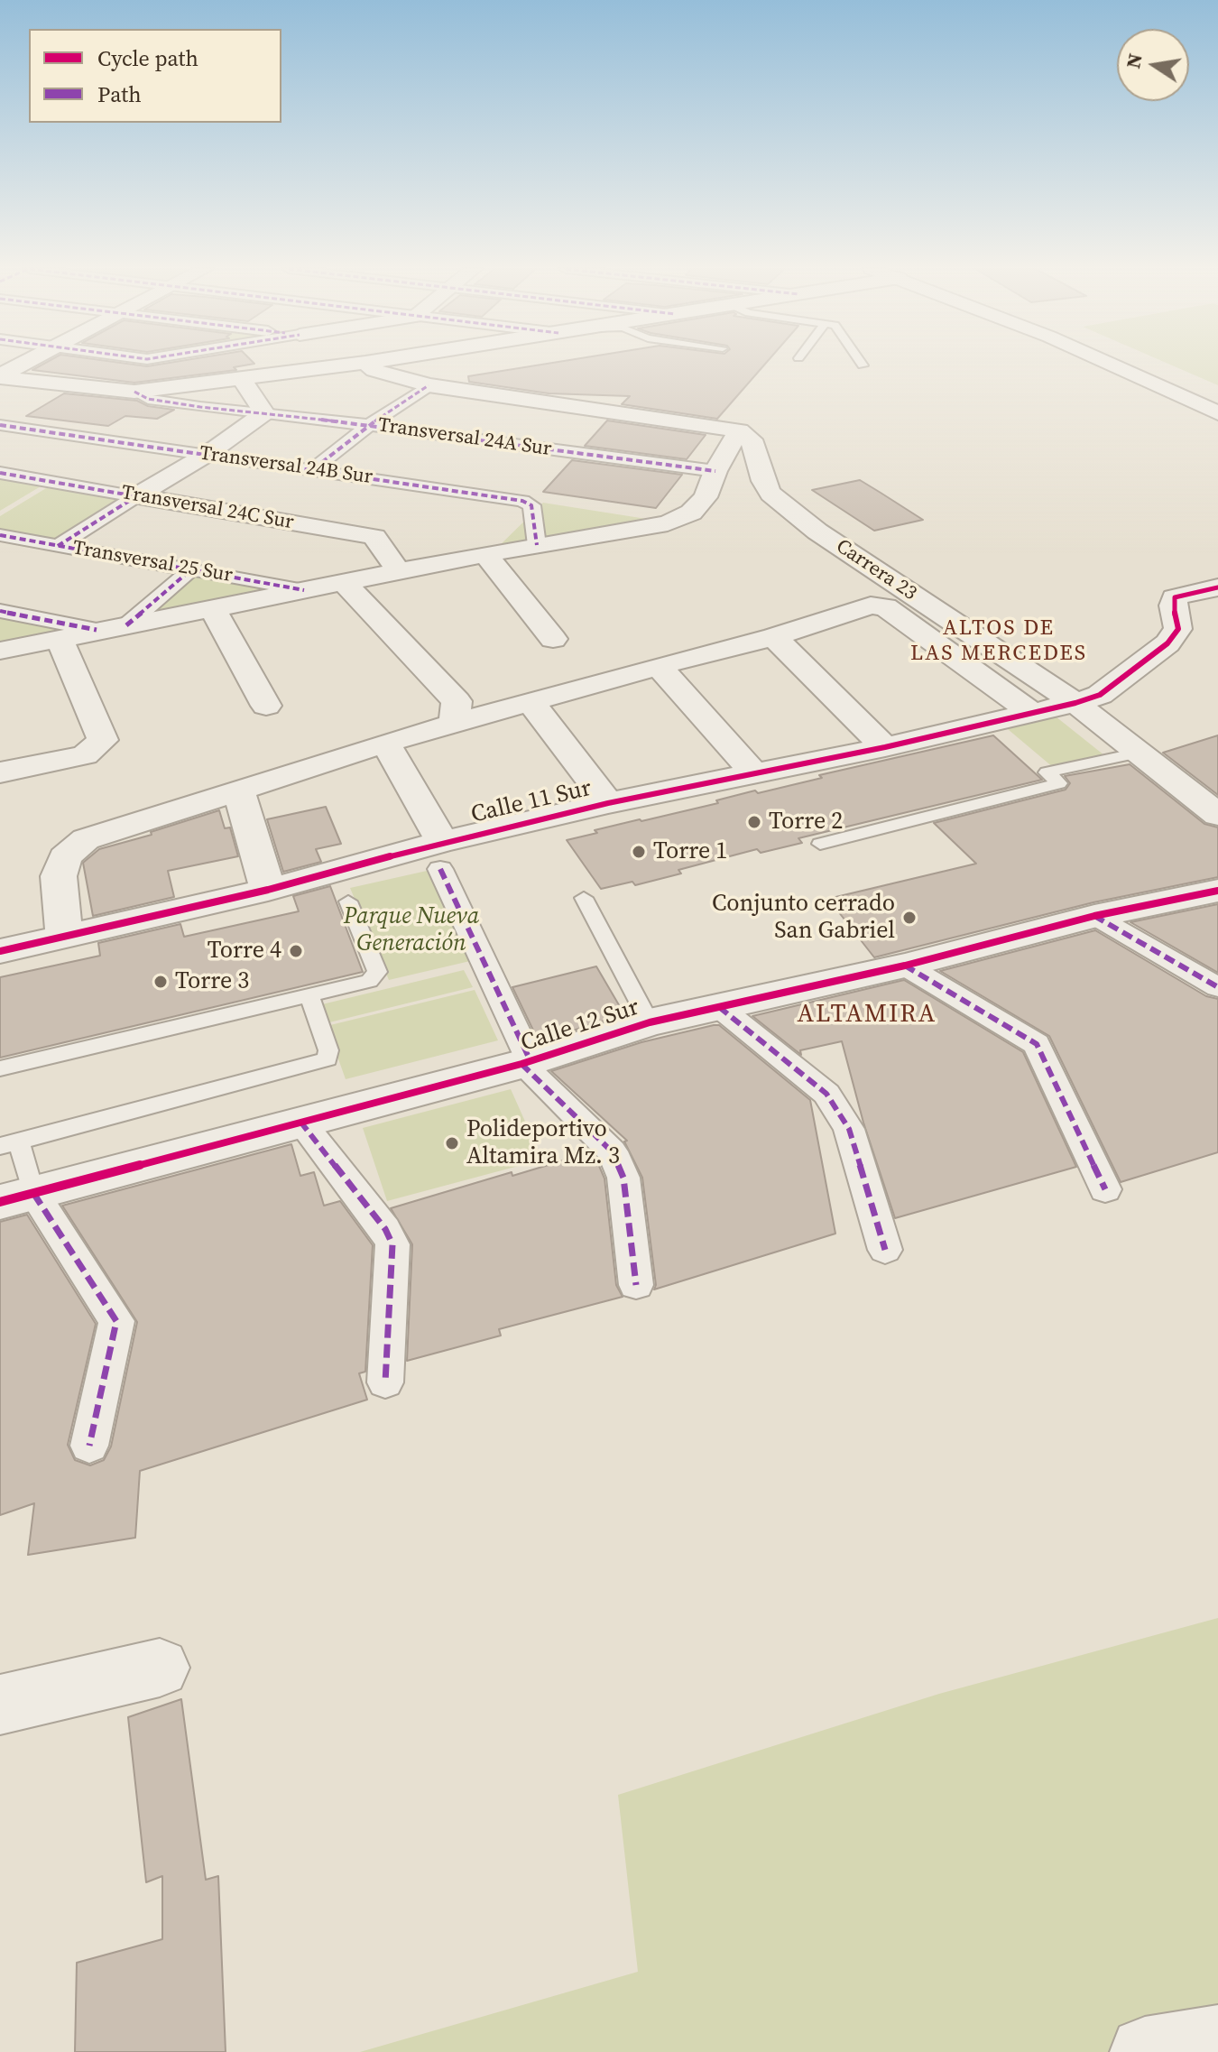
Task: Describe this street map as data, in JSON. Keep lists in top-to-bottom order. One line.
{"streets":{"street":["Transversal 24A Sur","Transversal 24B Sur","Transversal 24C Sur","Transversal 25 Sur","Carrera 23","Calle 11 Sur","Calle 12 Sur"]},"crossings":[["Carrera 23","Calle 11 Sur"]],"districts":["ALTOS DE LAS MERCEDES","ALTAMIRA"],"parks":["Parque Nueva Generación"],"places":["Torre 2","Torre 1","Conjunto cerrado San Gabriel","Torre 4","Torre 3","Polideportivo Altamira Mz. 3"],"legend":["Cycle path","Path"],"north":"left"}
